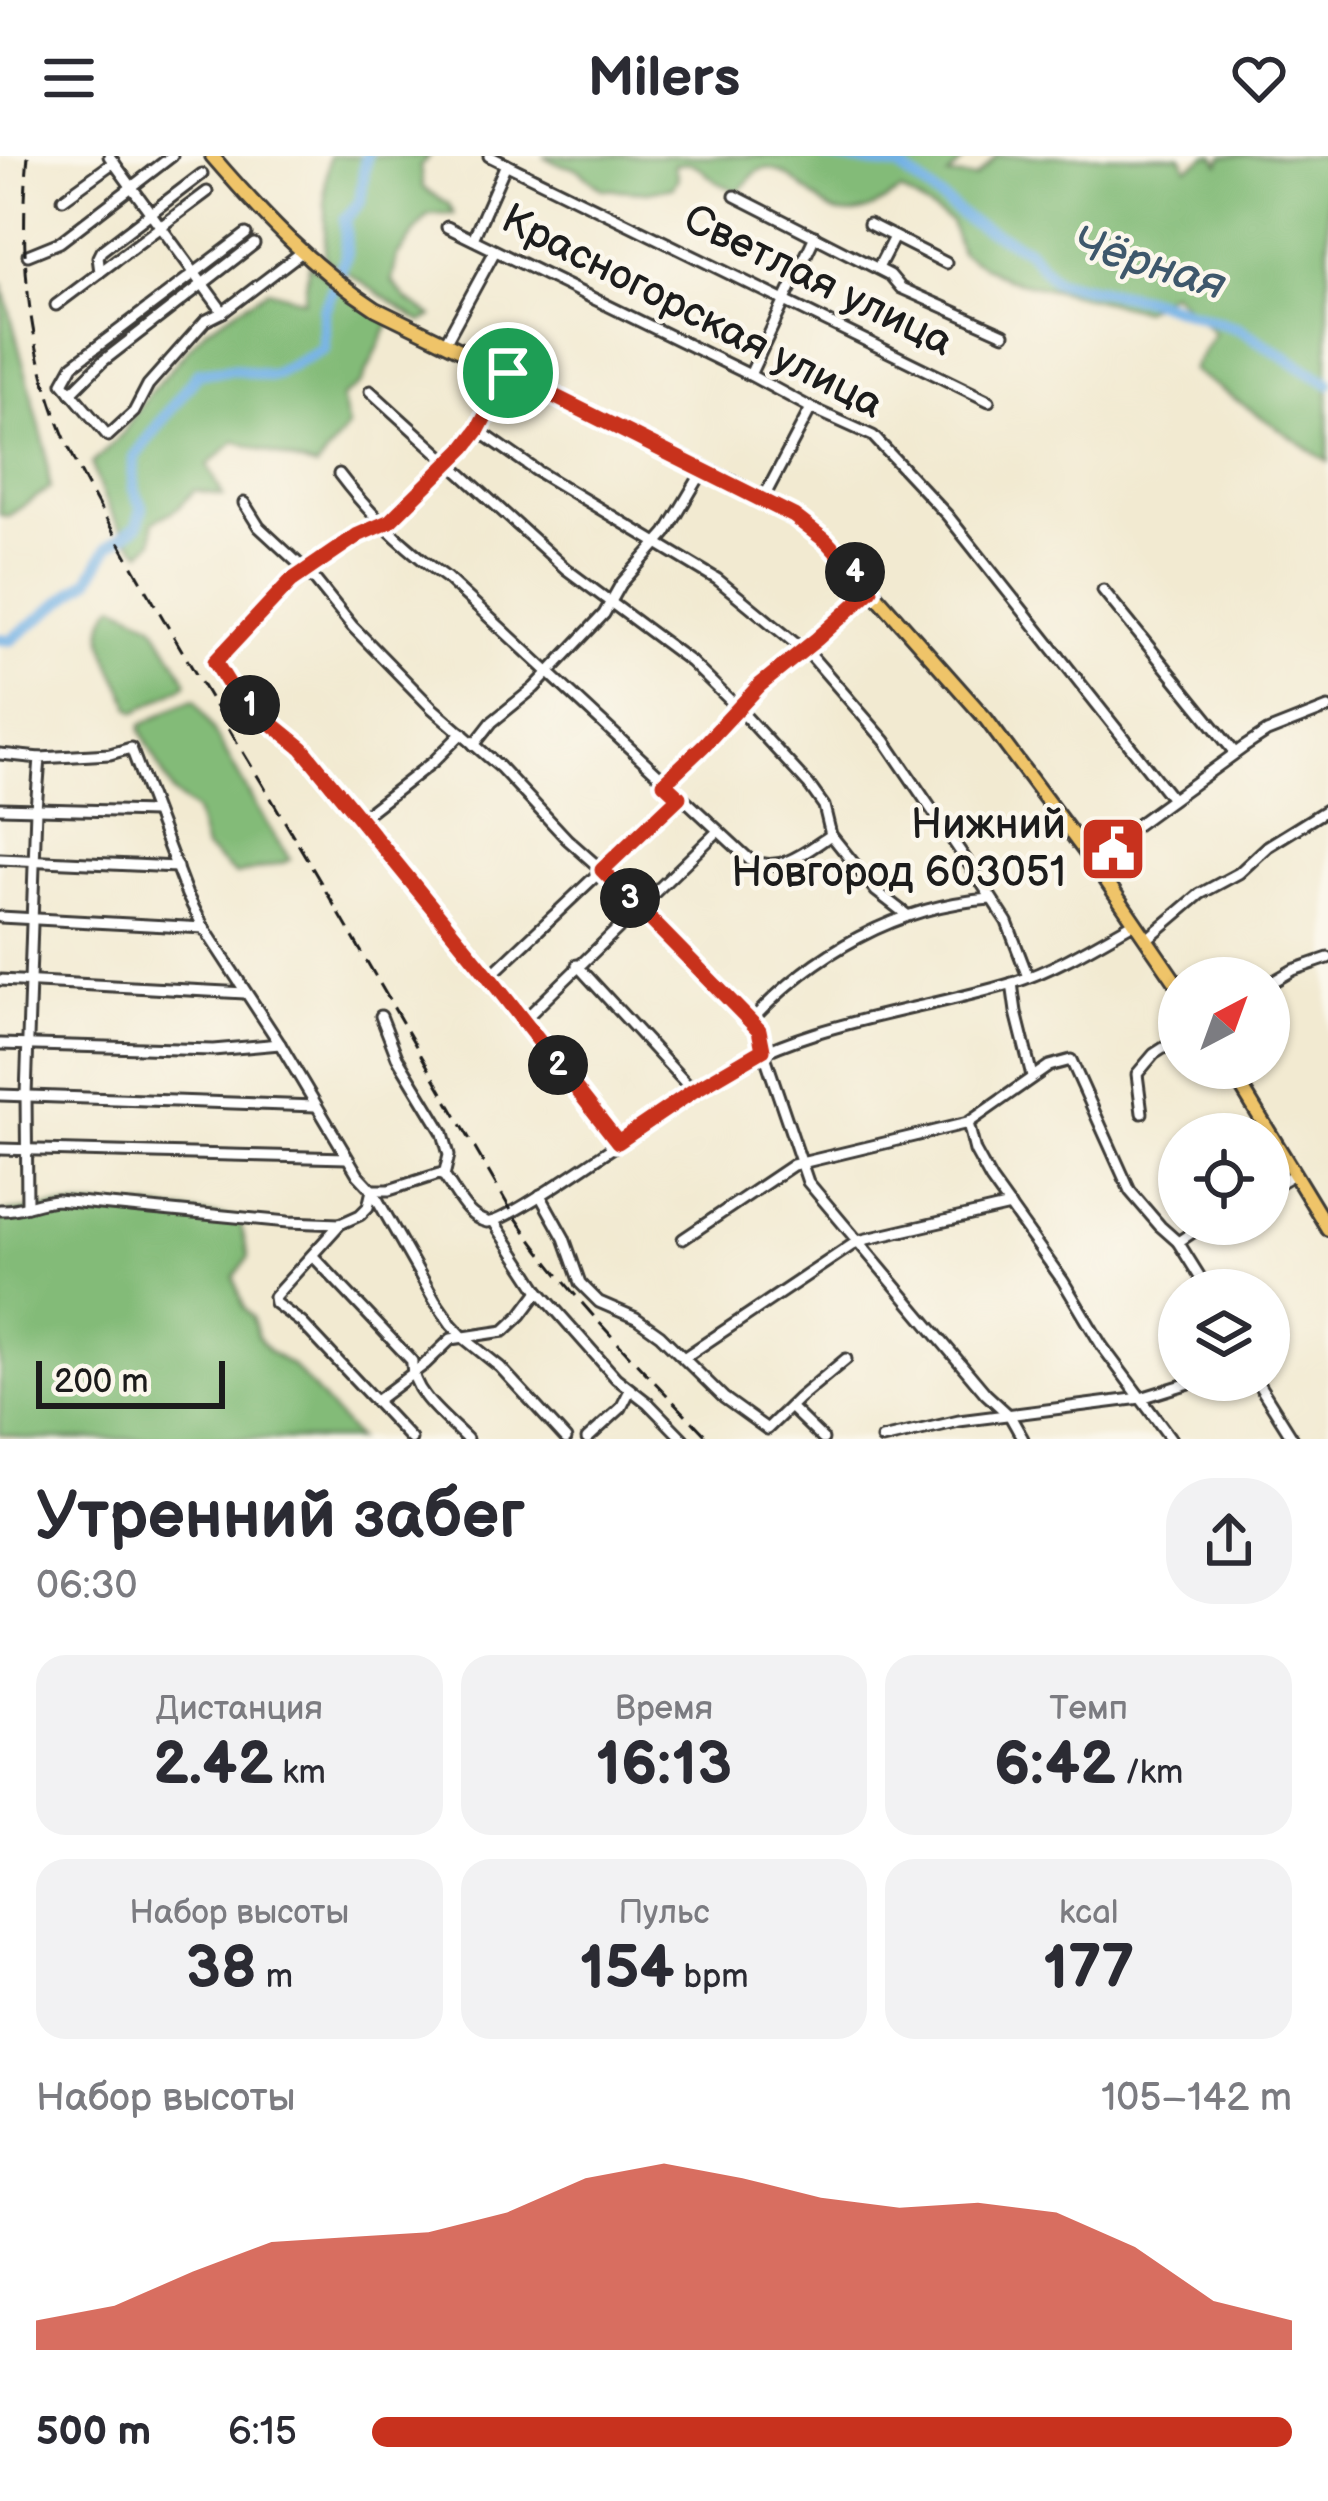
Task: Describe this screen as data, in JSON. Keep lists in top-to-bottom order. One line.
{"streets":{"street":["Светлая улица","Красногорская улица"]},"water":["Чёрная"],"places":{"public building":["Нижний Новгород 603051"]},"scale_bar":"200 m","north":"top right","page":{"header":"Milers","pins":["4","1","3","2"],"scale":"200 m","heading":["Утренний забег","06:30"],"stats":[["Дистанция","2.42 km"],["Время","16:13"],["Темп","6:42 /km"],["Набор высоты","38 m"],["Пульс","154 bpm"],["kcal","177"]],"chart":["Набор высоты","105–142 m"],"list":[{"name":"500 m","note":"6:15"}]}}
